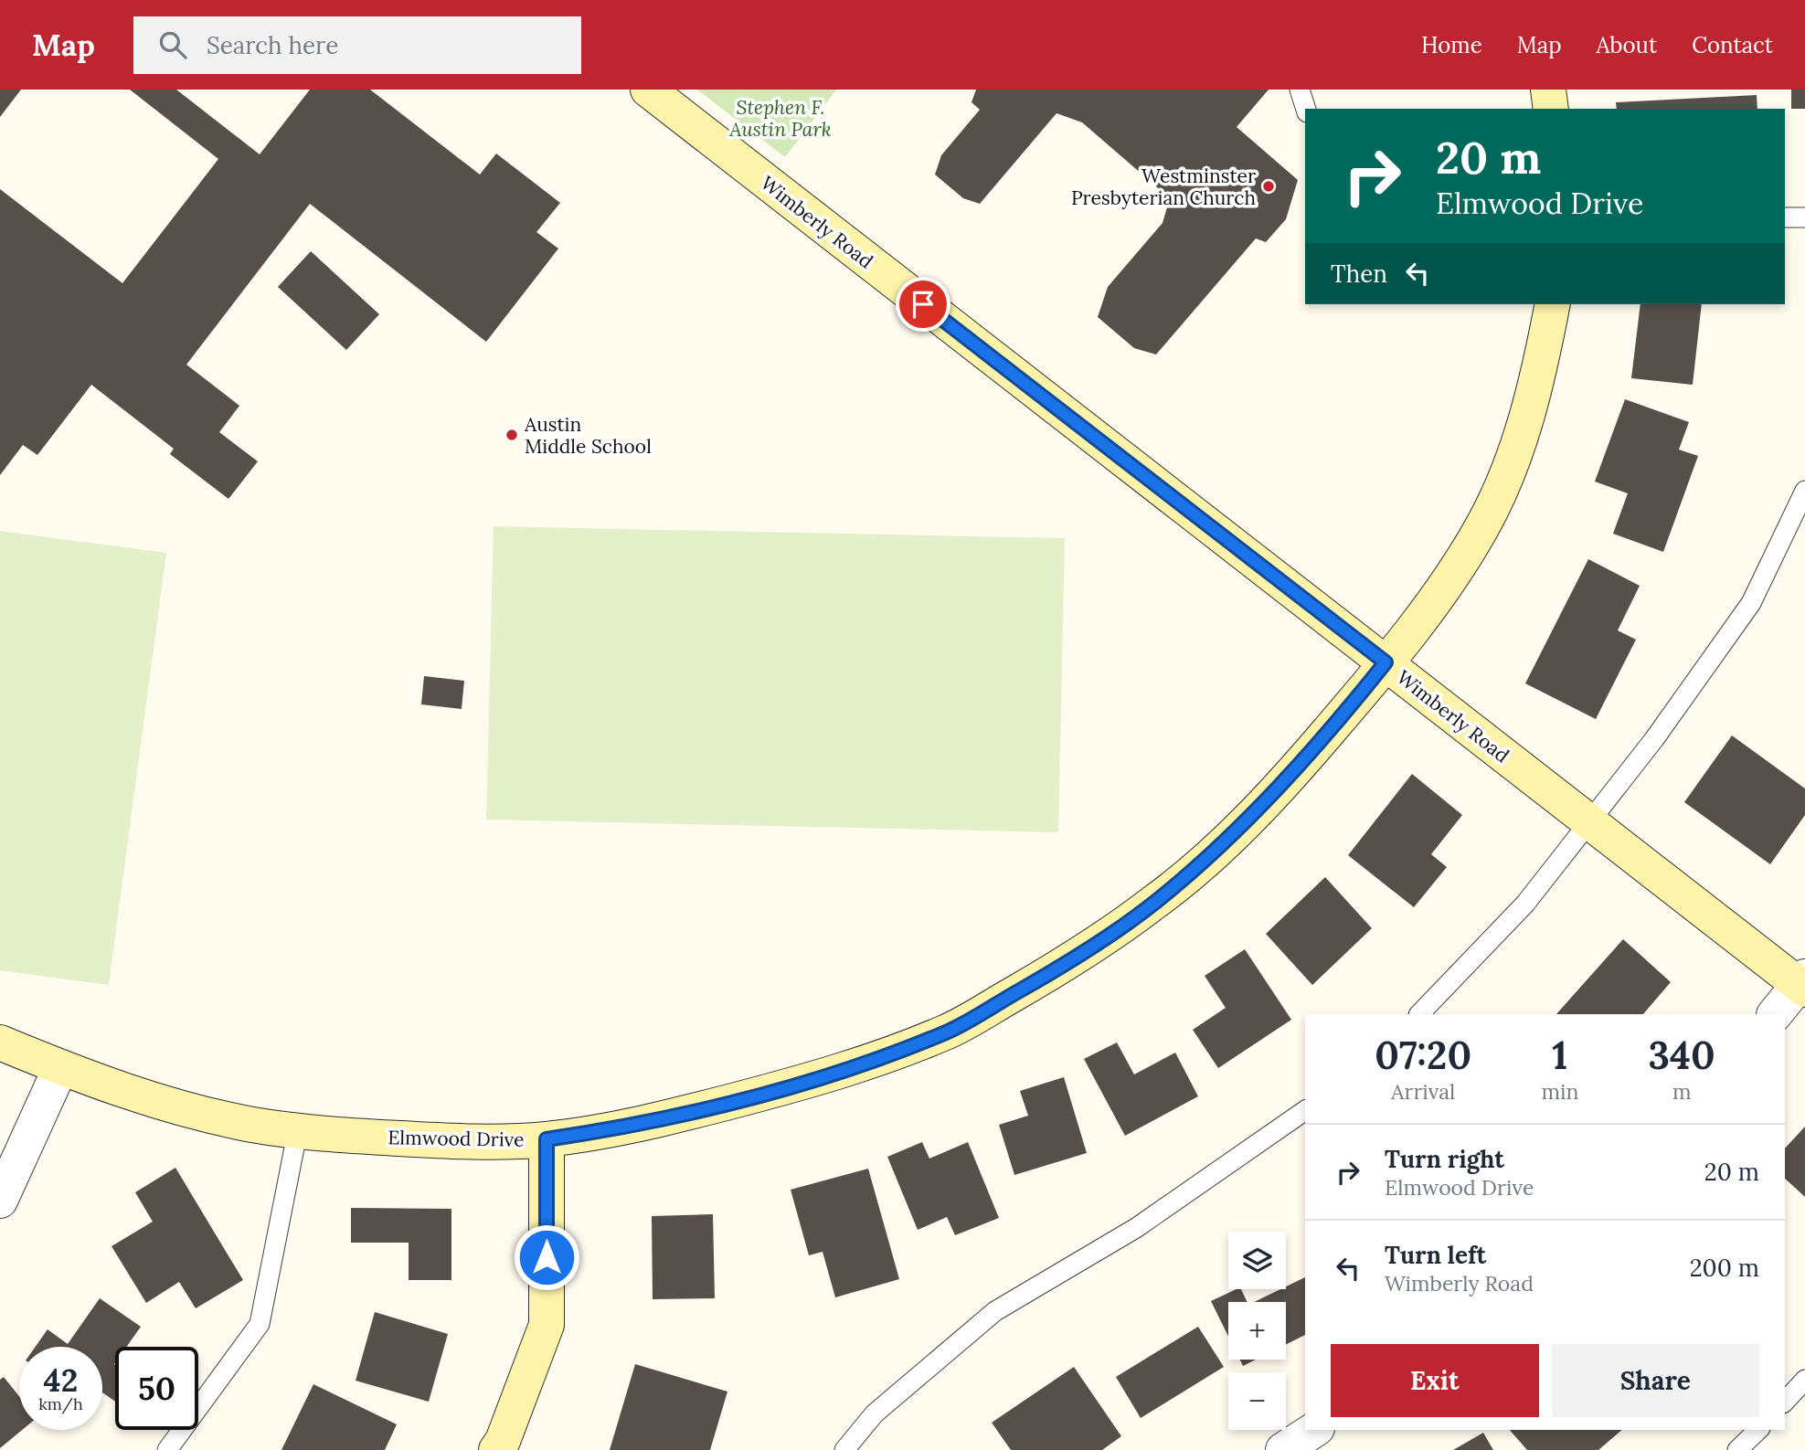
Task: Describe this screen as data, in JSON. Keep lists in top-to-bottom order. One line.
{"streets":{"main road":["Wimberly Road","Elmwood Drive"]},"crossings":[["Wimberly Road","Elmwood Drive"]],"parks":["Stephen F. Austin Park"],"places":["Westminster Presbyterian Church","Austin Middle School"],"page":{"header":"Map","search":"Search here","nav":["Home","Map","About","Contact"],"turn":["20 m","Elmwood Drive"],"then":"Then","eta":["07:20","Arrival","1","min","340","m"],"list":[{"name":"Turn right","note":"Elmwood Drive","value":"20 m"},{"name":"Turn left","note":"Wimberly Road","value":"200 m"}],"map_buttons":["+","−"],"buttons":["Exit","Share"],"speed":"42 km/h","limit":"50"}}
